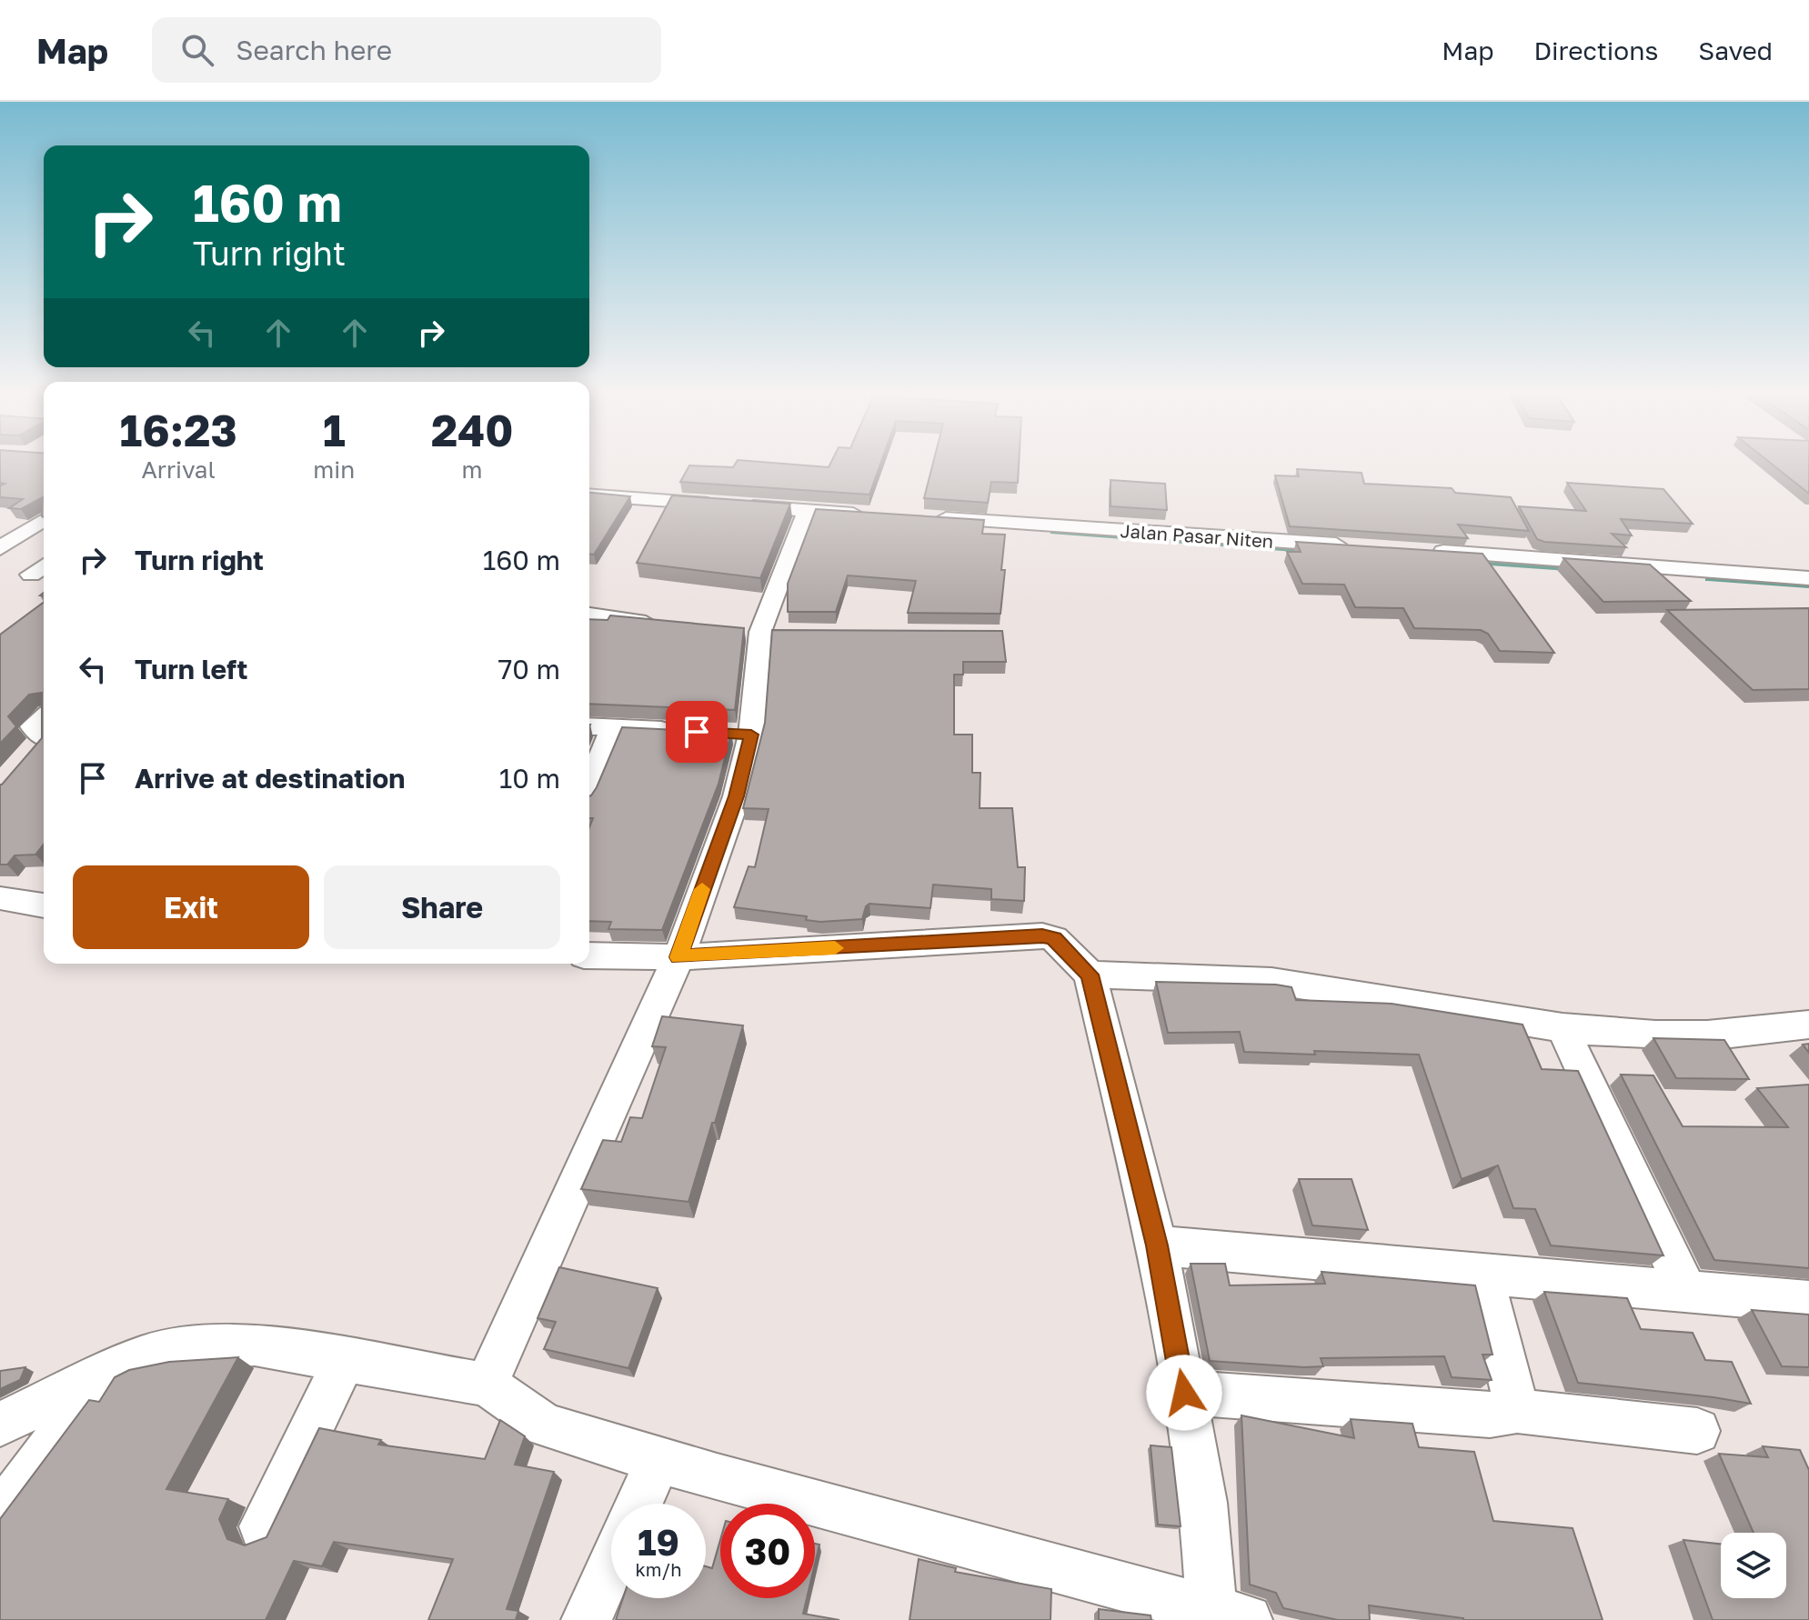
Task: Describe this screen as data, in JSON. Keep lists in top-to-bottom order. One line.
{"streets":{"street":["Jalan Pasar Niten"]},"page":{"header":"Map","search":"Search here","nav":["Map","Directions","Saved"],"turn":["160 m","Turn right"],"eta":["16:23","Arrival","1","min","240","m"],"list":[{"name":"Turn right","value":"160 m"},{"name":"Turn left","value":"70 m"},{"name":"Arrive at destination","value":"10 m"}],"buttons":["Exit","Share"],"speed":"19 km/h","limit":"30"}}
